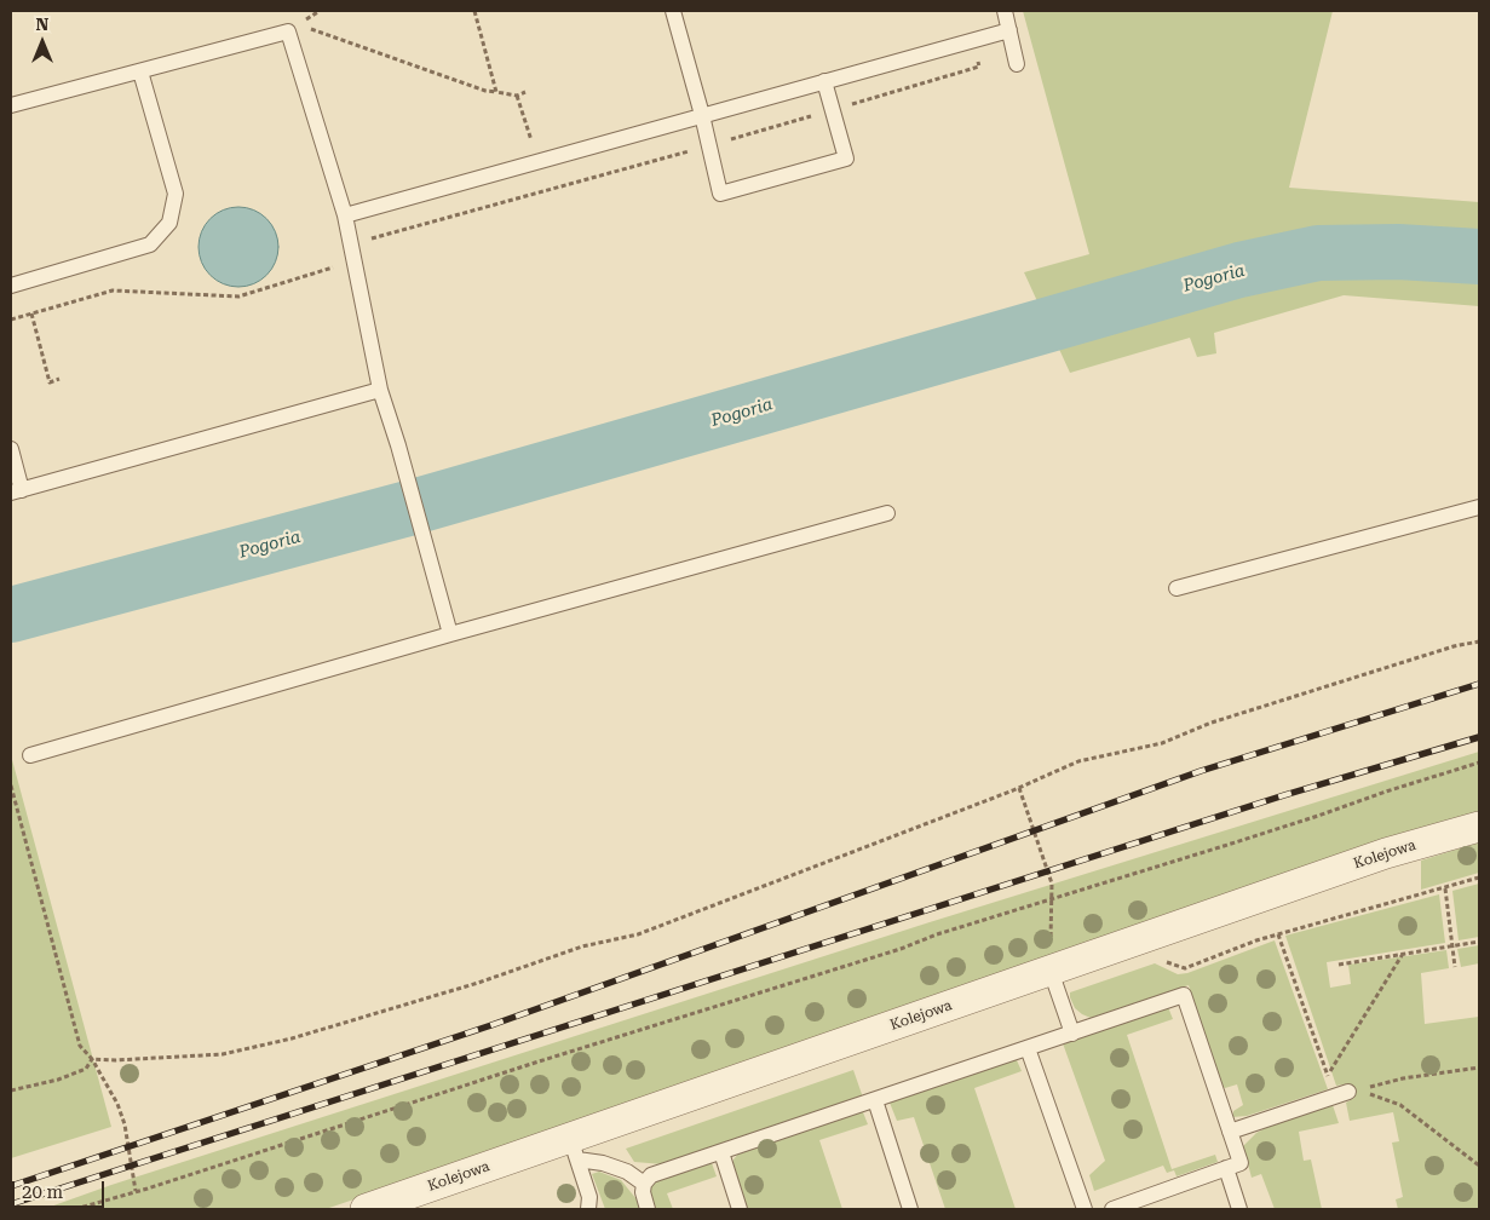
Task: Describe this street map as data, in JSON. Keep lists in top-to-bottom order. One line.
{"streets":{"street":["Kolejowa"]},"water":["Pogoria"],"scale_bar":"20 m","north":"top"}
